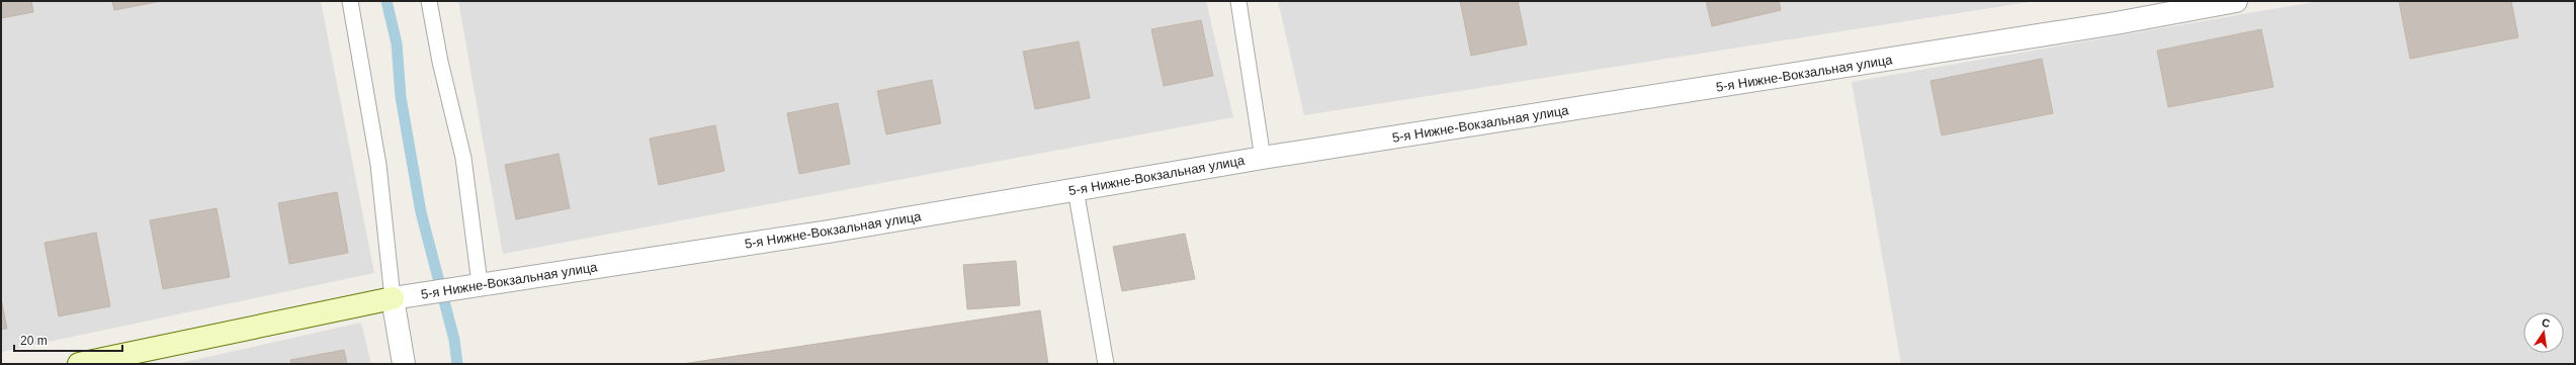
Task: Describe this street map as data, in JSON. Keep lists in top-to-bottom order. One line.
{"streets":{"street":["5-я Нижне-Вокзальная улица"]},"scale_bar":"20 m","north":"top"}
